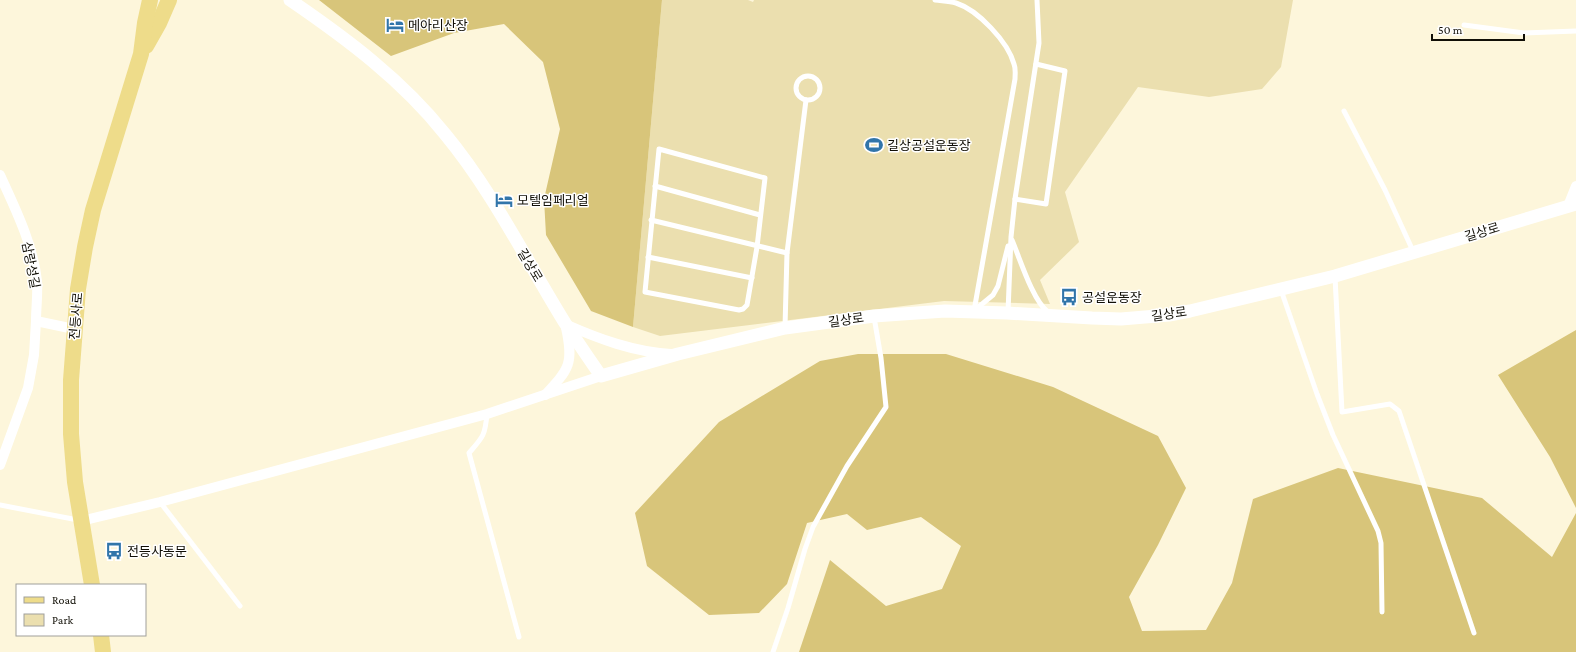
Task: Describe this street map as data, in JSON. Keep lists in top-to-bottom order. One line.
{"streets":{"main road":["전등사로"],"street":["길상로","삼랑성길"]},"places":{"hotel":["메아리산장","모텔임페리얼"],"sports":["길상공설운동장"],"bus stop":["공설운동장","전등사동문"]},"legend":["Road","Park"],"scale_bar":"50 m"}
